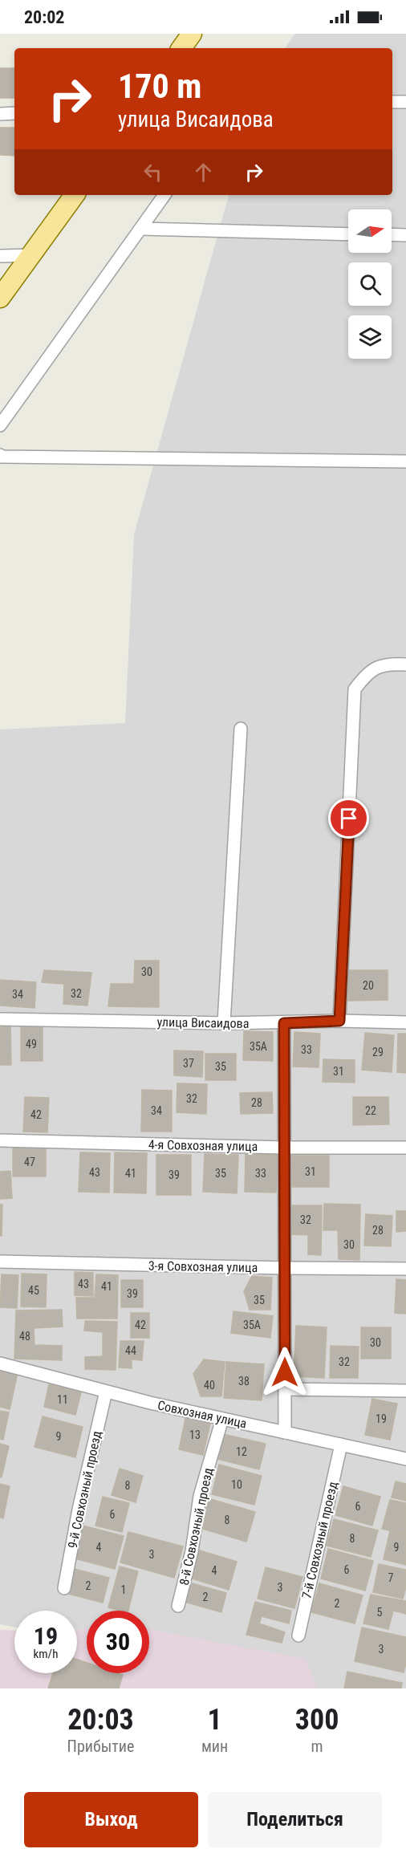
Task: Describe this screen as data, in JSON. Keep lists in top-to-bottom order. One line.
{"streets":{"street":["улица Висаидова","4-я Совхозная улица","3-я Совхозная улица","Совхозная улица","9-й Совхозный проезд","8-й Совхозный проезд","7-й Совхозный проезд"]},"crossings":[["Совхозная улица","9-й Совхозный проезд"],["Совхозная улица","8-й Совхозный проезд"],["Совхозная улица","7-й Совхозный проезд"]],"house_numbers":["30","20","32","34","49","35А","33","29","37","35","31","32","28","34","22","42","47","31","43","41","35","33","39","32","28","30","43","41","45","39","35","42","35А","48","30","44","32","38","40","11","19","13","9","12","10","8","6","6","8","8","4","9","3","6","4","7","2","3","1","2","2","5","3"],"north":"right","page":{"status":"20:02","turn":["170 m","улица Висаидова"],"speed":"19 km/h","limit":"30","eta":["20:03","Прибытие","1","мин","300","m"],"buttons":["Выход","Поделиться"]}}
